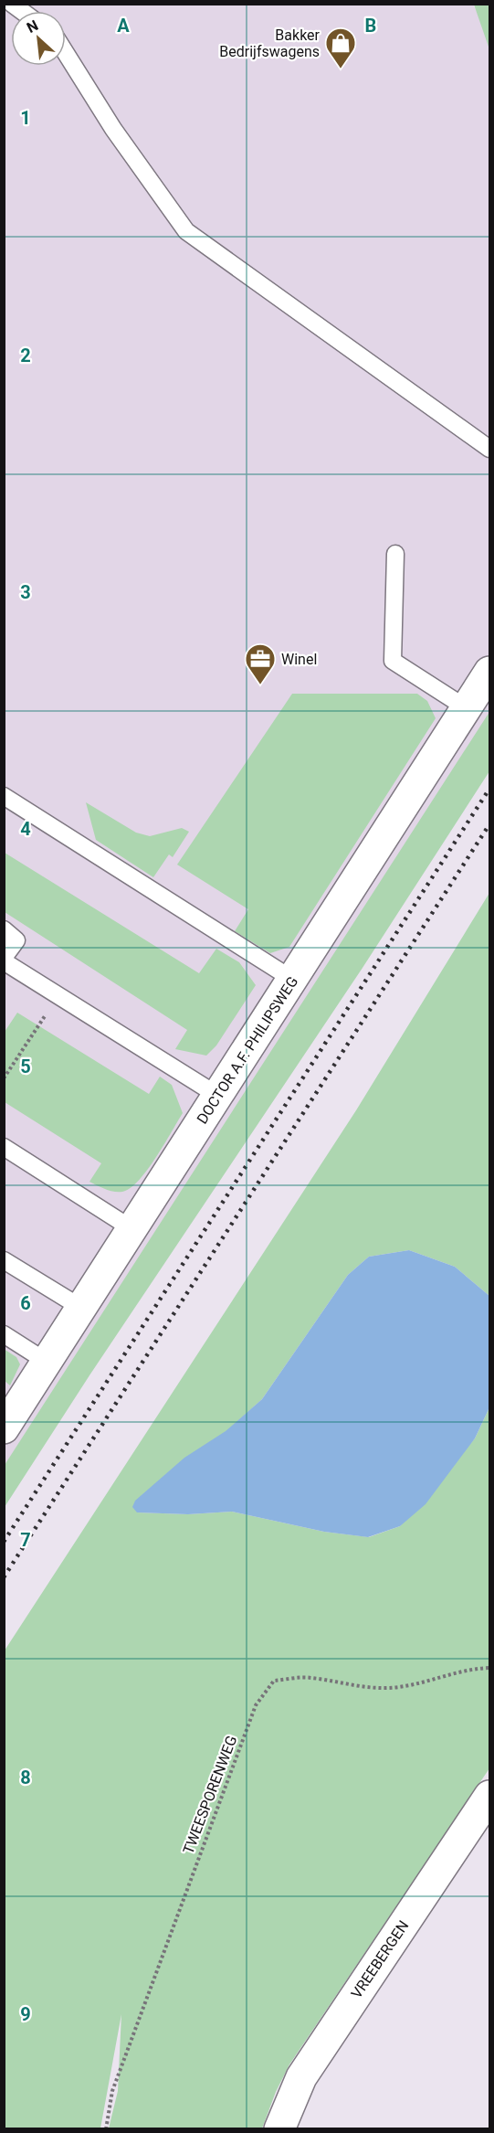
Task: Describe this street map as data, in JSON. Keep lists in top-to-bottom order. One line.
{"streets":{"street":["DOCTOR A.F. PHILIPSWEG","VREEBERGEN"],"path":["TWEESPORENWEG"]},"places":{"shop":["Bakker Bedrijfswagens"],"office":["Winel"]},"north":"top left","grid":{"columns":["A","B"],"rows":["1","2","3","4","5","6","7","8","9"]}}
